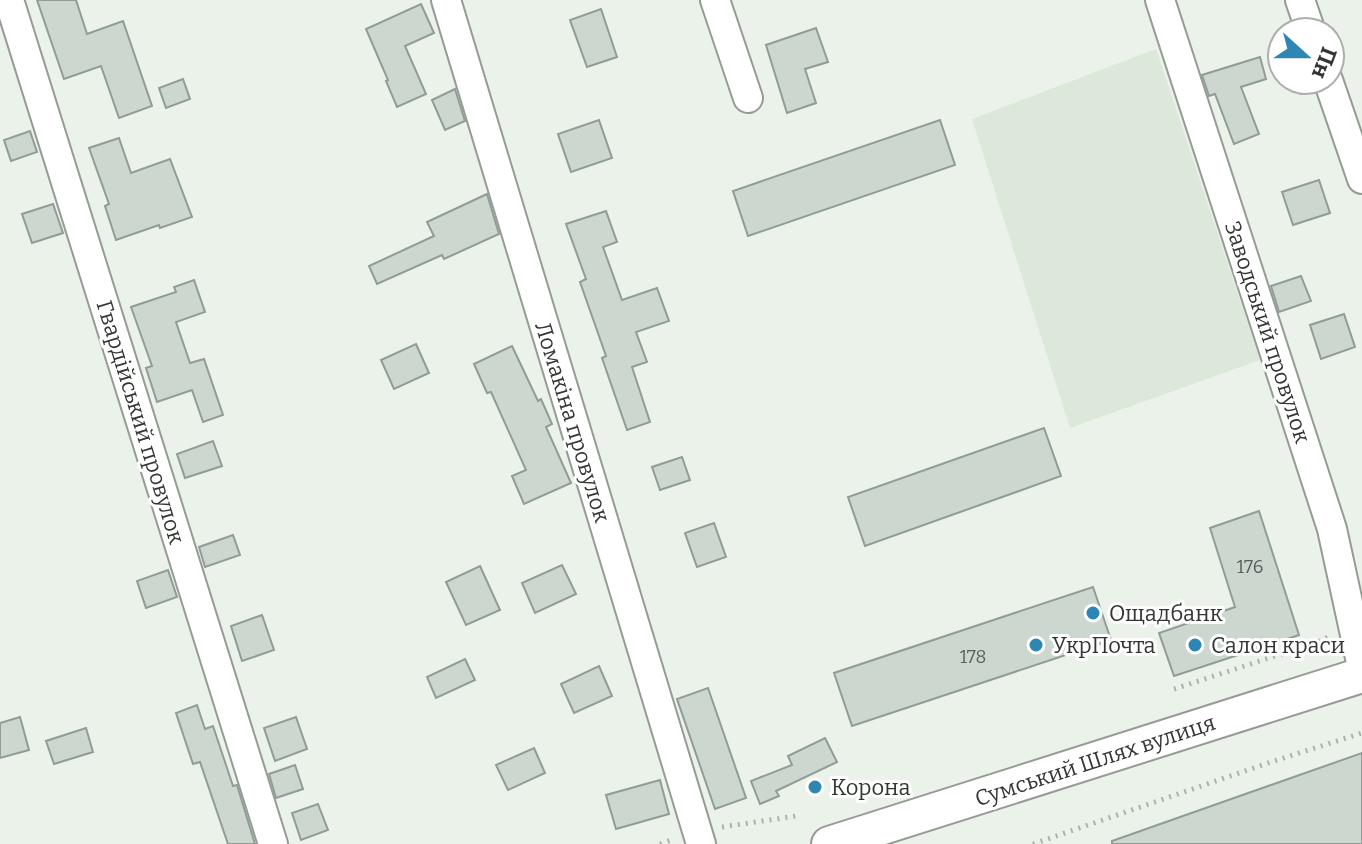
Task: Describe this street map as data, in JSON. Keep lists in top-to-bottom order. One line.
{"streets":{"main road":["Сумський Шлях вулиця"],"street":["Заводський провулок","Гвардійський провулок","Ломакіна провулок"]},"places":["Ощадбанк","УкрПочта","Салон краси","Корона"],"house_numbers":["176","178"],"north":"right"}
